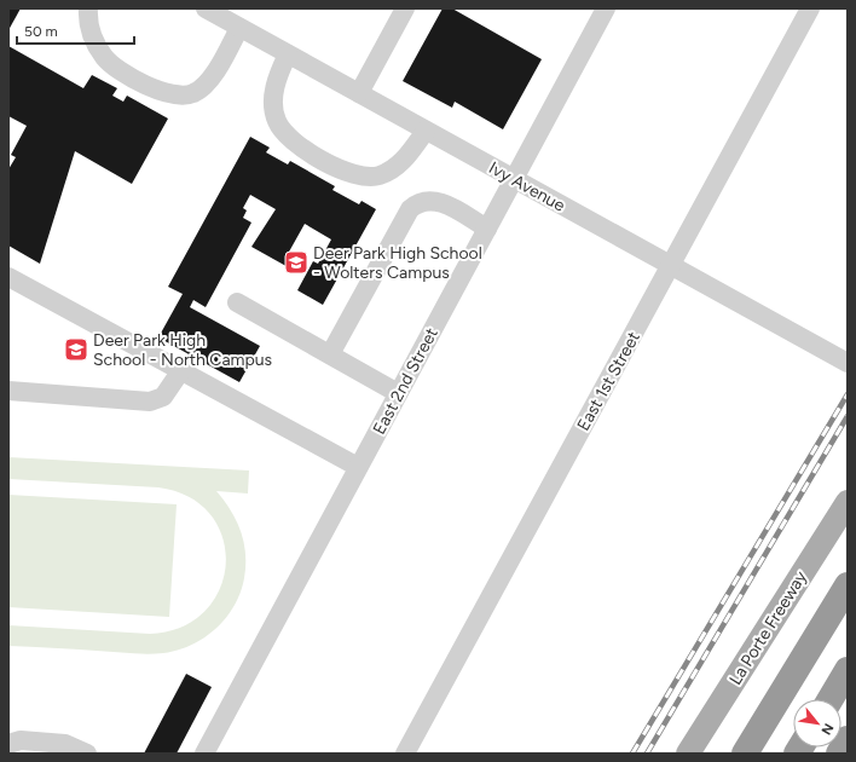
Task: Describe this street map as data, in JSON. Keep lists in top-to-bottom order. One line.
{"streets":{"main road":["La Porte Freeway"],"street":["Ivy Avenue","East 2nd Street","East 1st Street"]},"crossings":[["Ivy Avenue","East 2nd Street"],["Ivy Avenue","East 1st Street"]],"places":{"school or university":["Deer Park High School - Wolters Campus","Deer Park High School - North Campus"]},"scale_bar":"50 m","north":"bottom right"}
